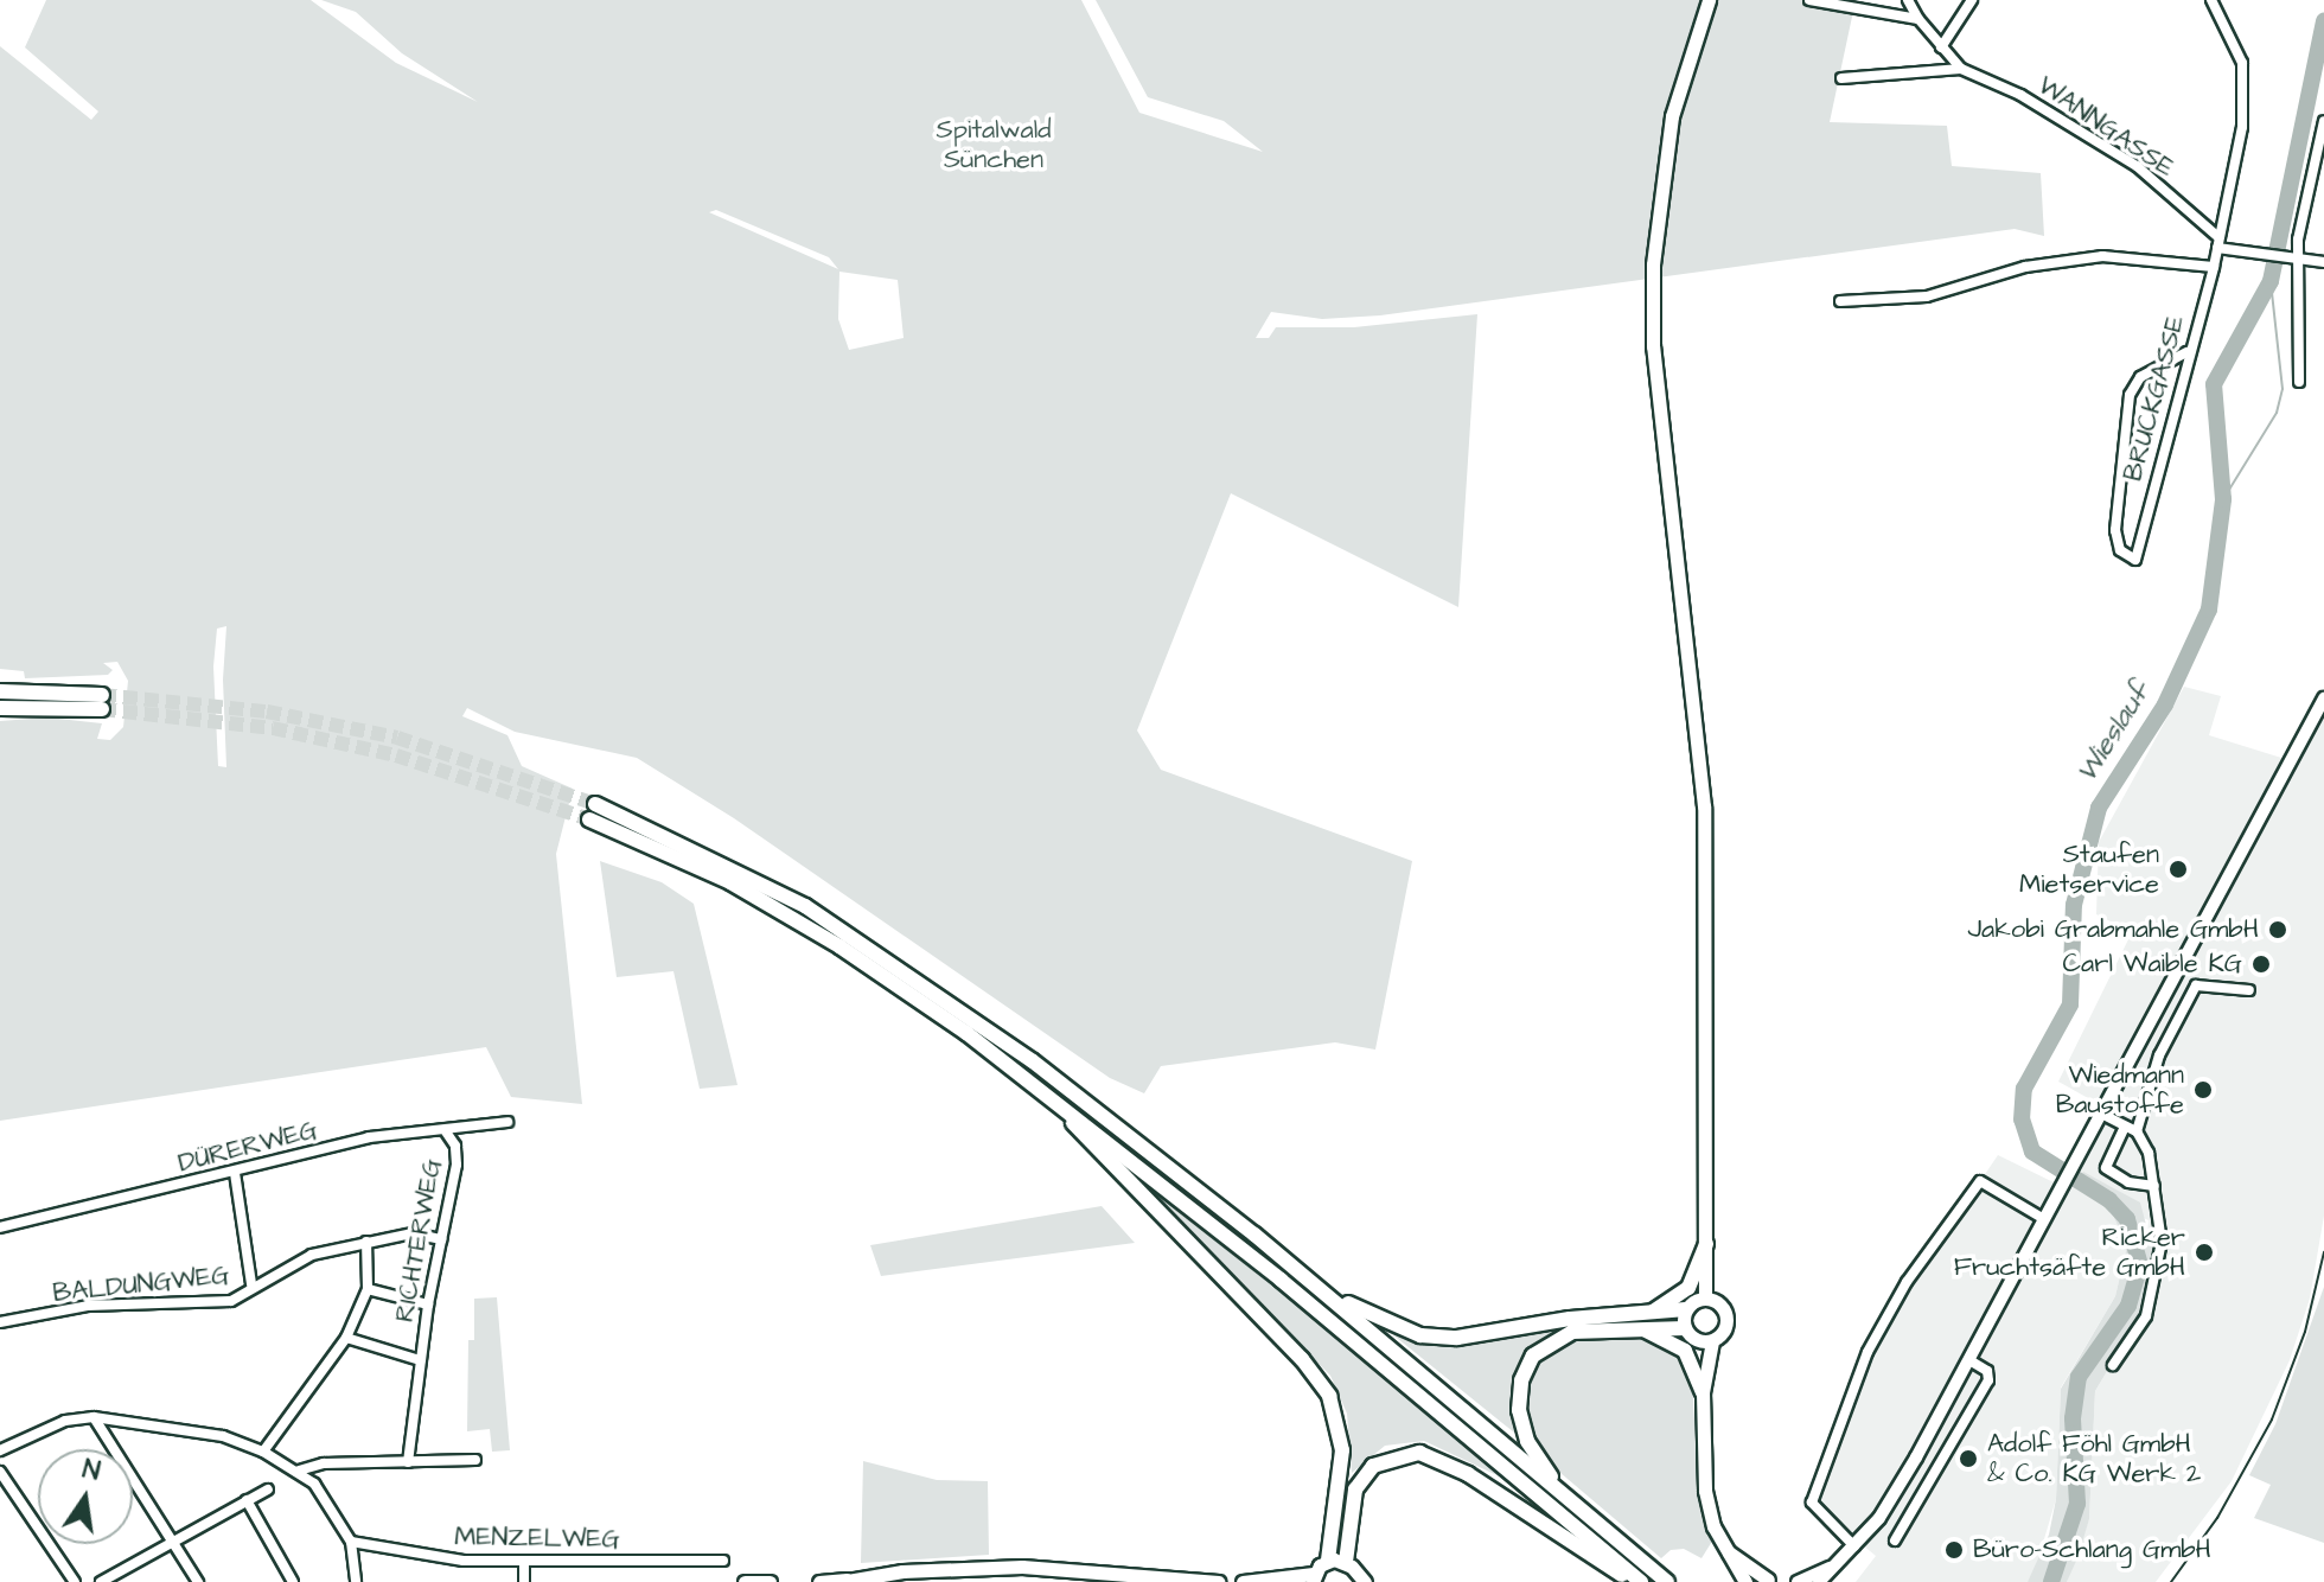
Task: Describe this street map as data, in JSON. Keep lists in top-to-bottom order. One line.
{"streets":{"street":["WANNGASSE","BRUCKGASSE","DÜRERWEG","RICHTERWEG","BALDUNGWEG","MENZELWEG"]},"crossings":[["WANNGASSE","BRUCKGASSE"],["DÜRERWEG","RICHTERWEG"],["RICHTERWEG","BALDUNGWEG"]],"water":["Wieslauf"],"parks":["Spitalwald Sünchen"],"places":["Staufen Mietservice","Jakobi Grabmahle GmbH","Carl Waible KG","Wiedmann Baustoffe","Ricker Fruchtsäfte GmbH","Adolf Föhl GmbH & Co. KG Werk 2","Büro-Schlang GmbH"],"north":"top"}
